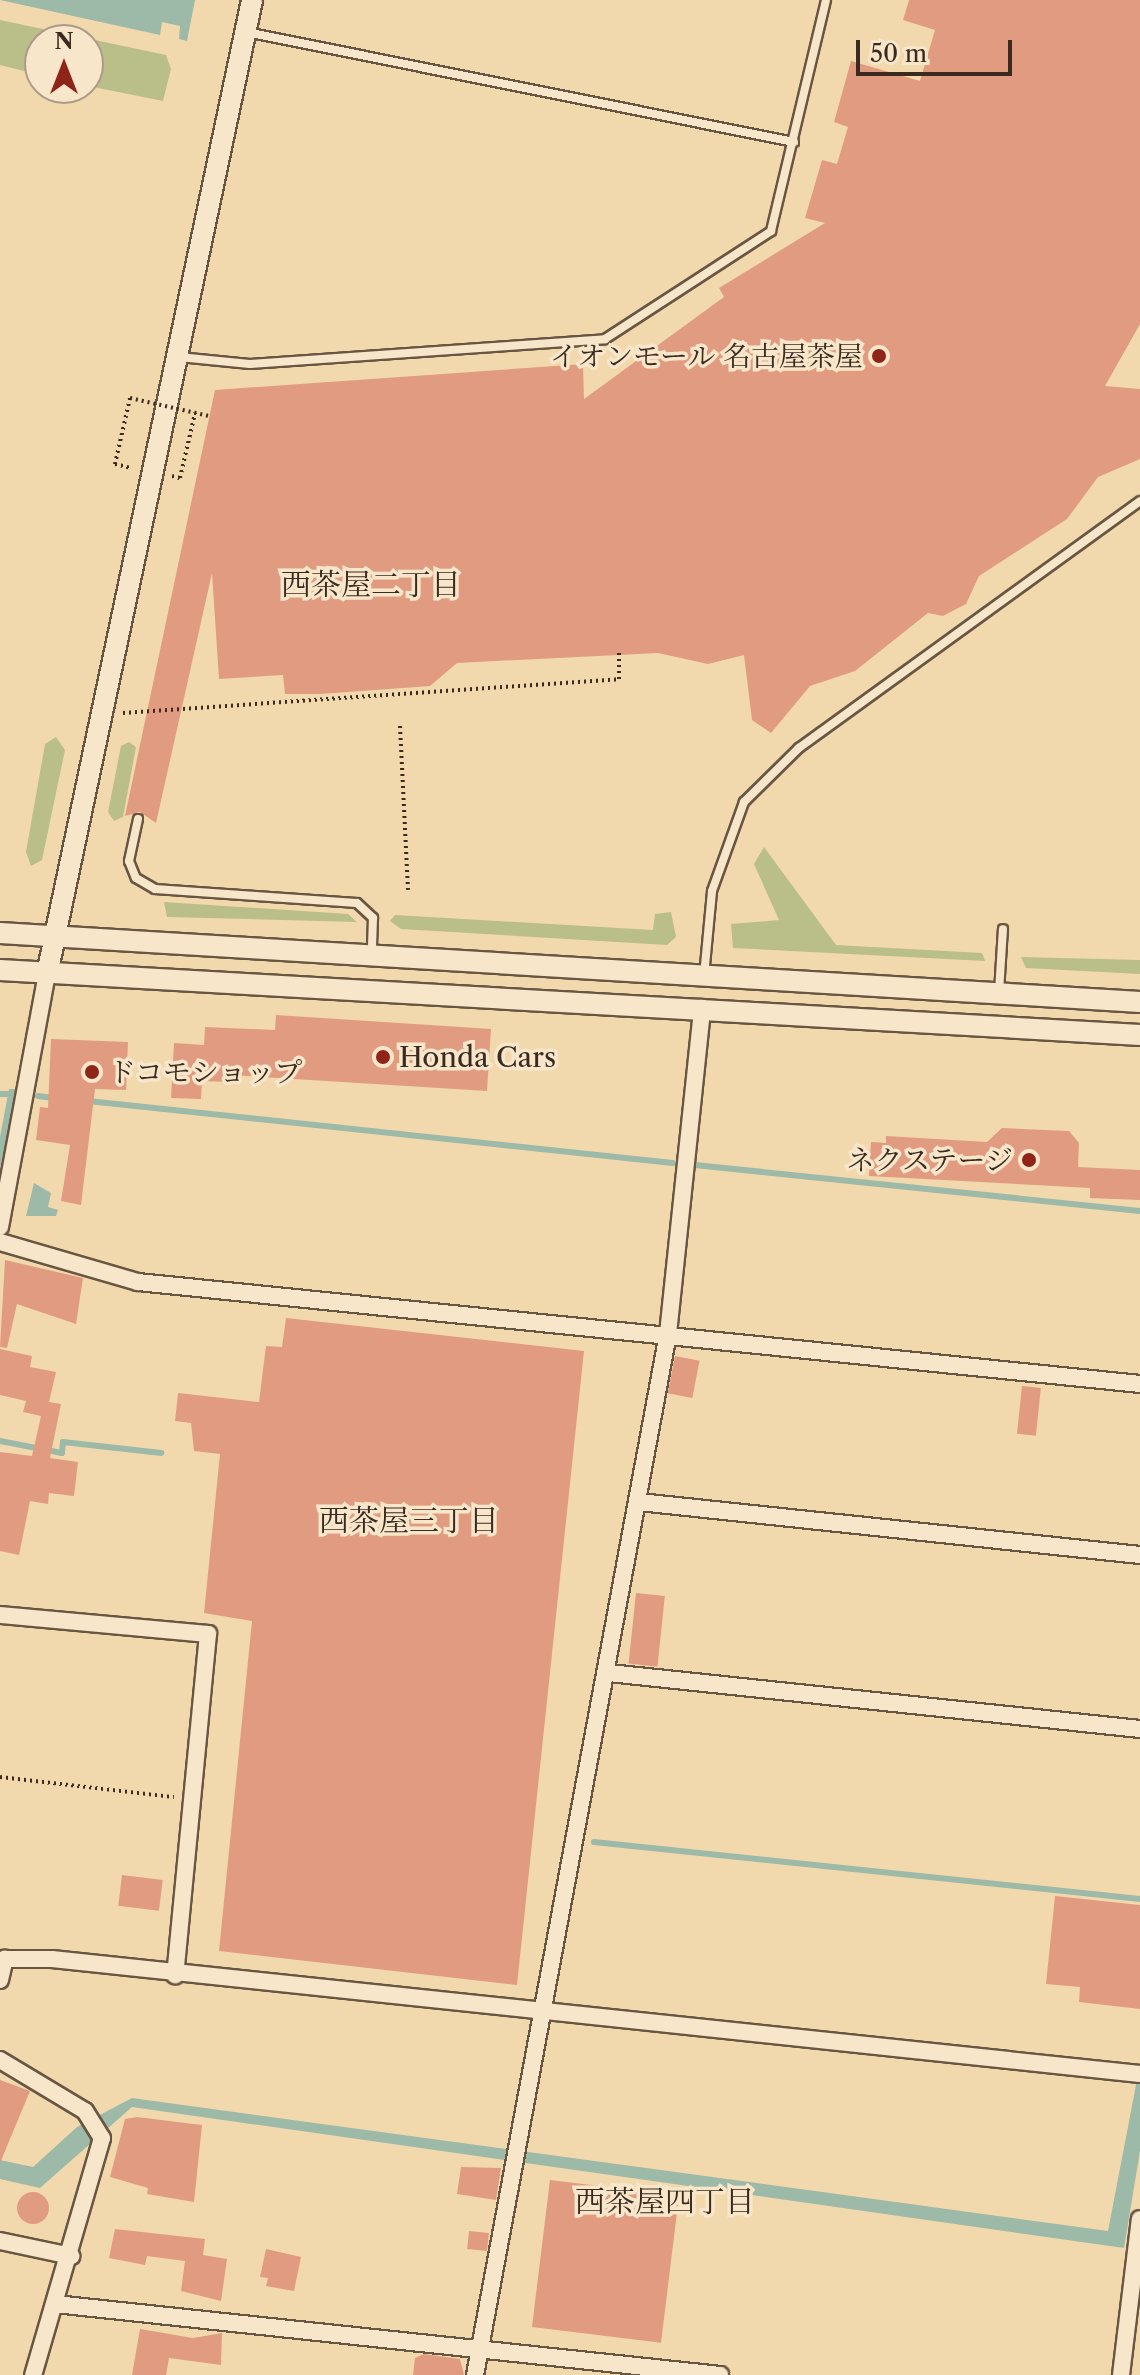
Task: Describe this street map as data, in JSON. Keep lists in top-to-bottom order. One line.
{"districts":["西茶屋二丁目","西茶屋三丁目","西茶屋四丁目"],"places":["イオンモール 名古屋茶屋","Honda Cars","ドコモショップ","ネクステージ"],"scale_bar":"50 m","north":"top"}
